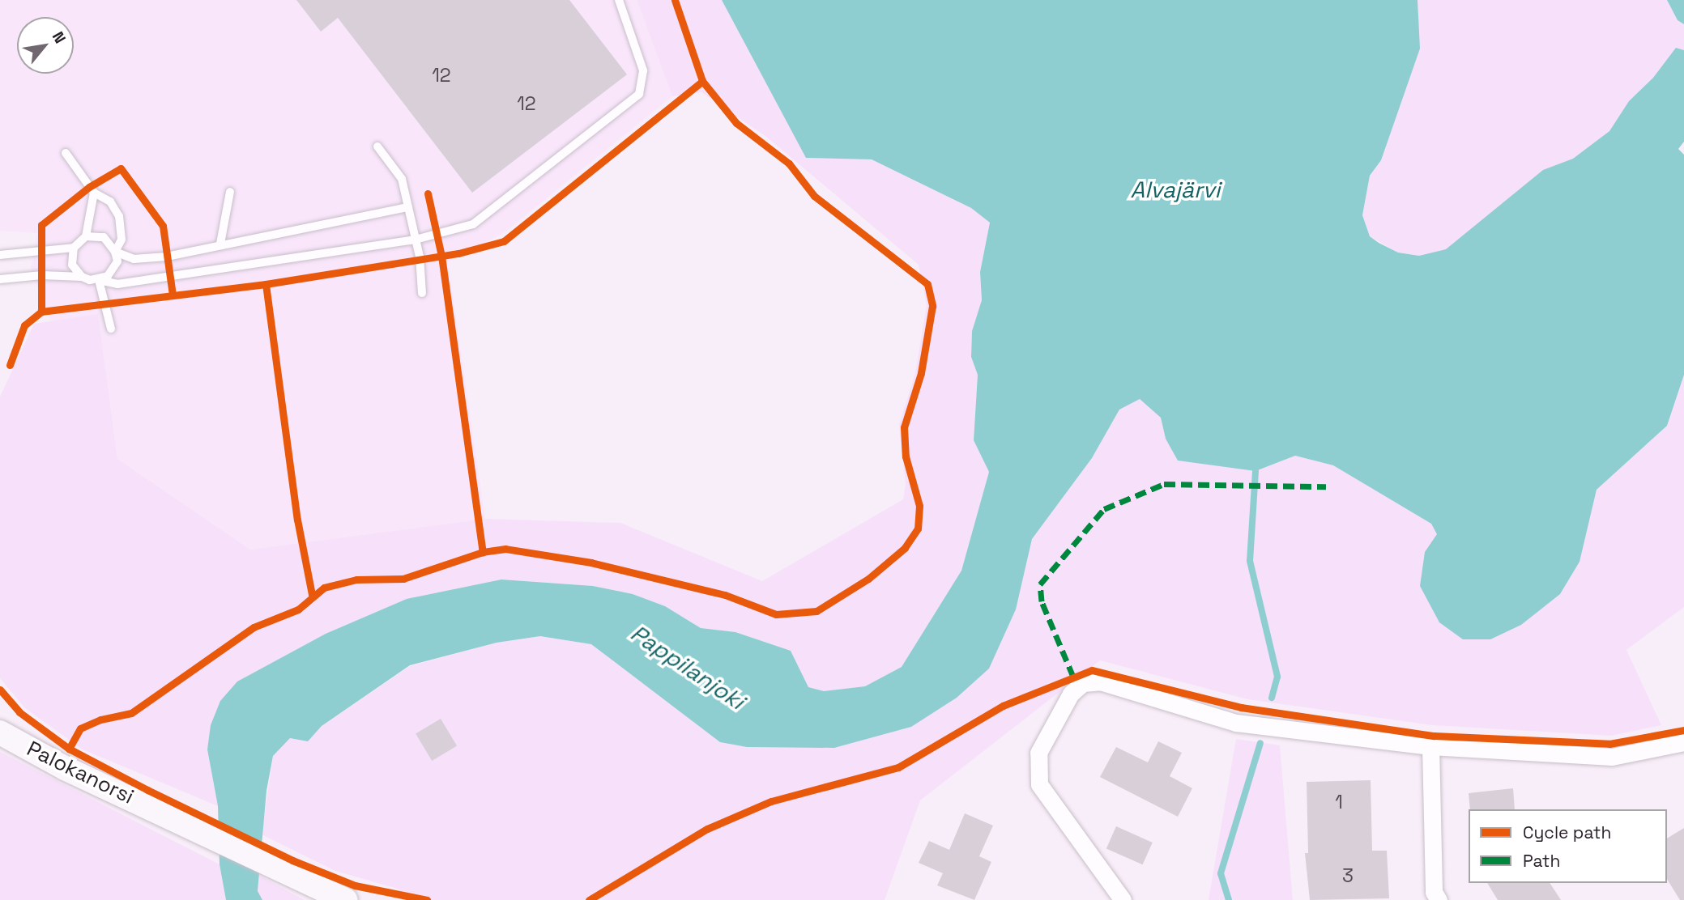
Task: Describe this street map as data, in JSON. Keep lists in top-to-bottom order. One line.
{"streets":{"main road":["Palokanorsi"]},"water":["Alvajärvi","Pappilanjoki"],"house_numbers":["12","12","1","3"],"legend":["Cycle path","Path"],"north":"top right"}
